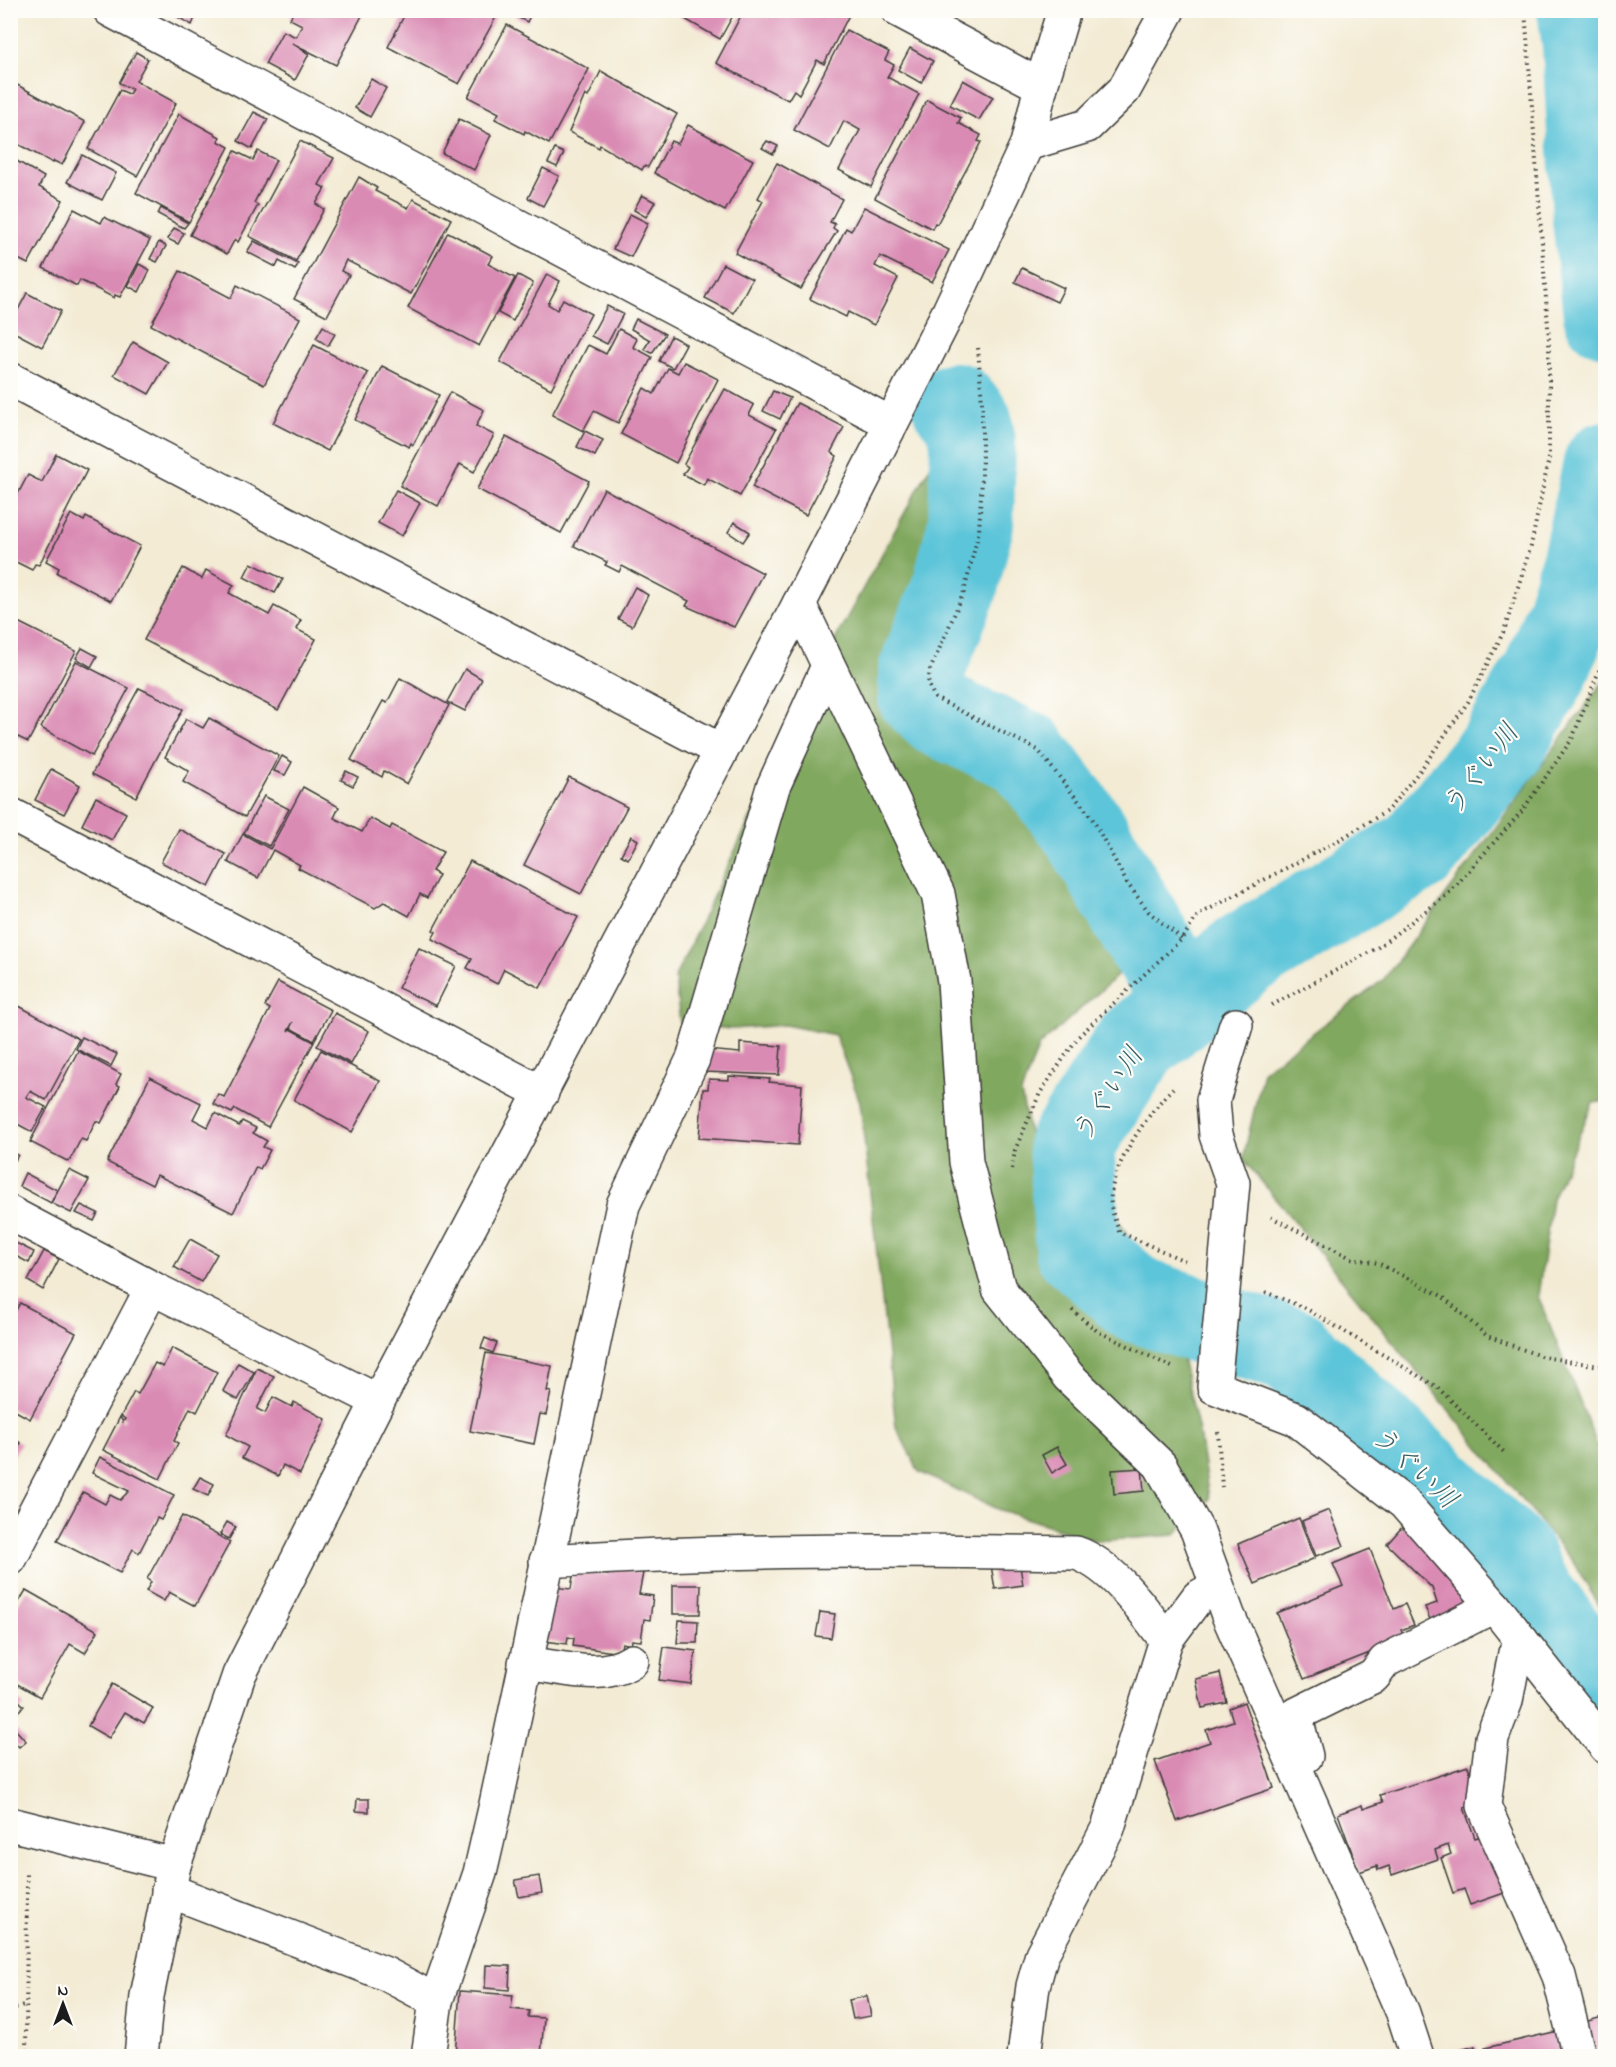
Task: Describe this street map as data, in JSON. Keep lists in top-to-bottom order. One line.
{"water":["うぐい川"],"north":"top"}
